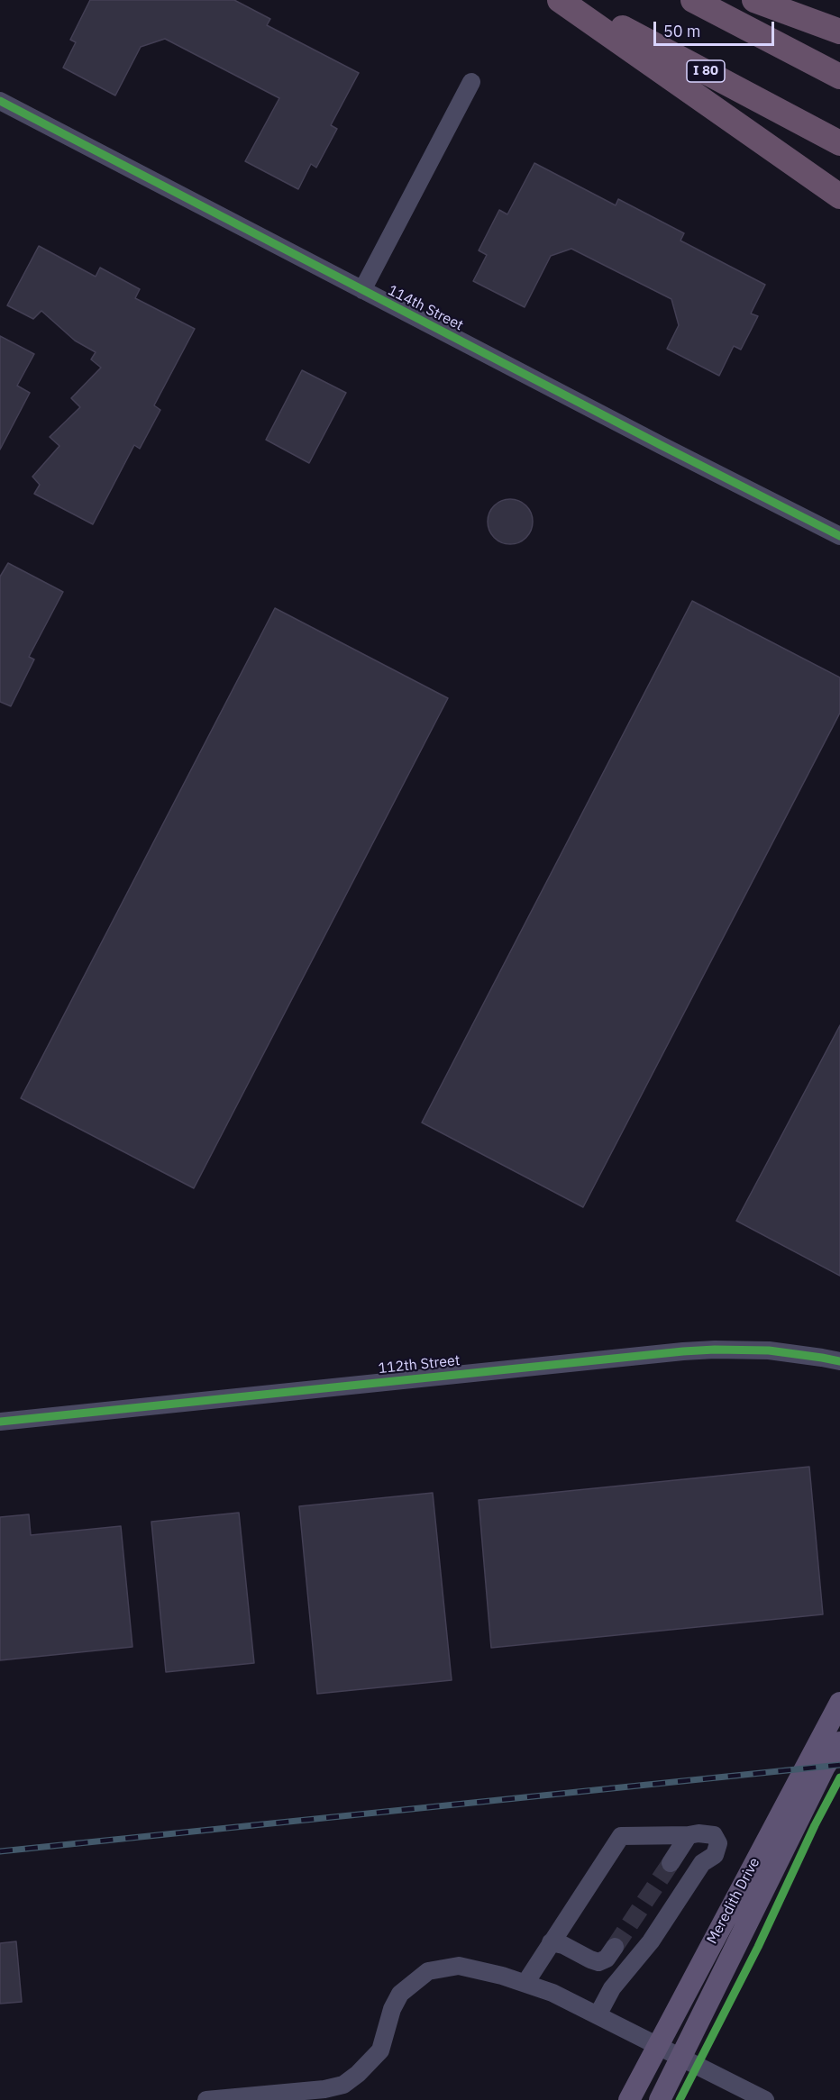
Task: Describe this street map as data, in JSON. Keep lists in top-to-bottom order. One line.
{"streets":{"highway":["I 80"],"main road":["Meredith Drive"],"street":["114th Street","112th Street"]},"scale_bar":"50 m"}
